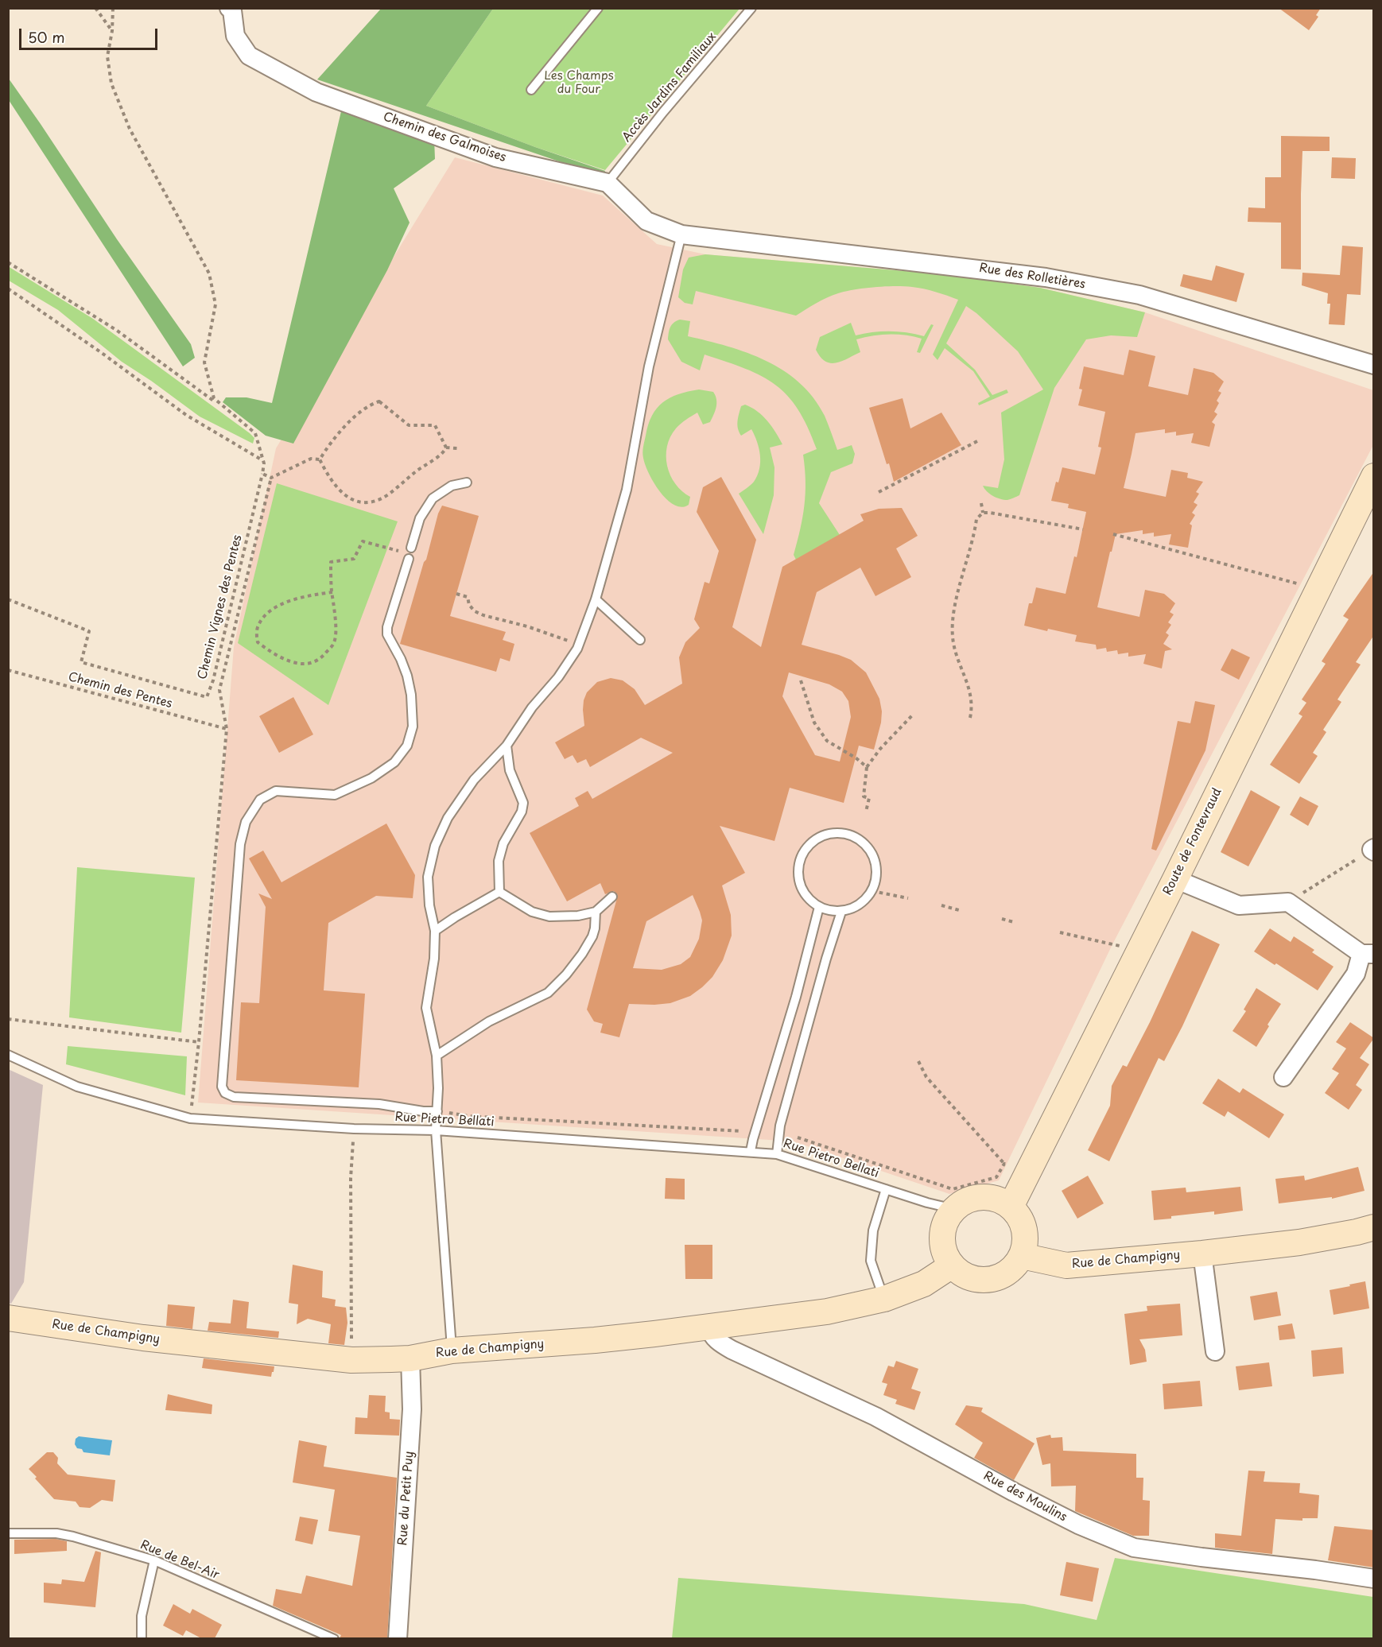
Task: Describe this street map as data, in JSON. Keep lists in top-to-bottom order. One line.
{"streets":{"street":["Chemin des Galmoises","Rue des Rolletières","Route de Fontevraud","Rue de Champigny","Rue des Moulins","Rue du Petit Puy"],"lane":["Accès Jardins Familiaux","Rue Pietro Bellati","Rue de Bel-Air"],"path":["Chemin Vignes des Pentes","Chemin des Pentes"]},"crossings":[["Accès Jardins Familiaux","Chemin des Galmoises"],["Route de Fontevraud","Rue Pietro Bellati"],["Route de Fontevraud","Rue de Champigny"],["Rue Pietro Bellati","Rue de Champigny"],["Rue de Champigny","Rue des Moulins"],["Rue de Champigny","Rue du Petit Puy"]],"parks":["Les Champs du Four"],"scale_bar":"50 m"}
